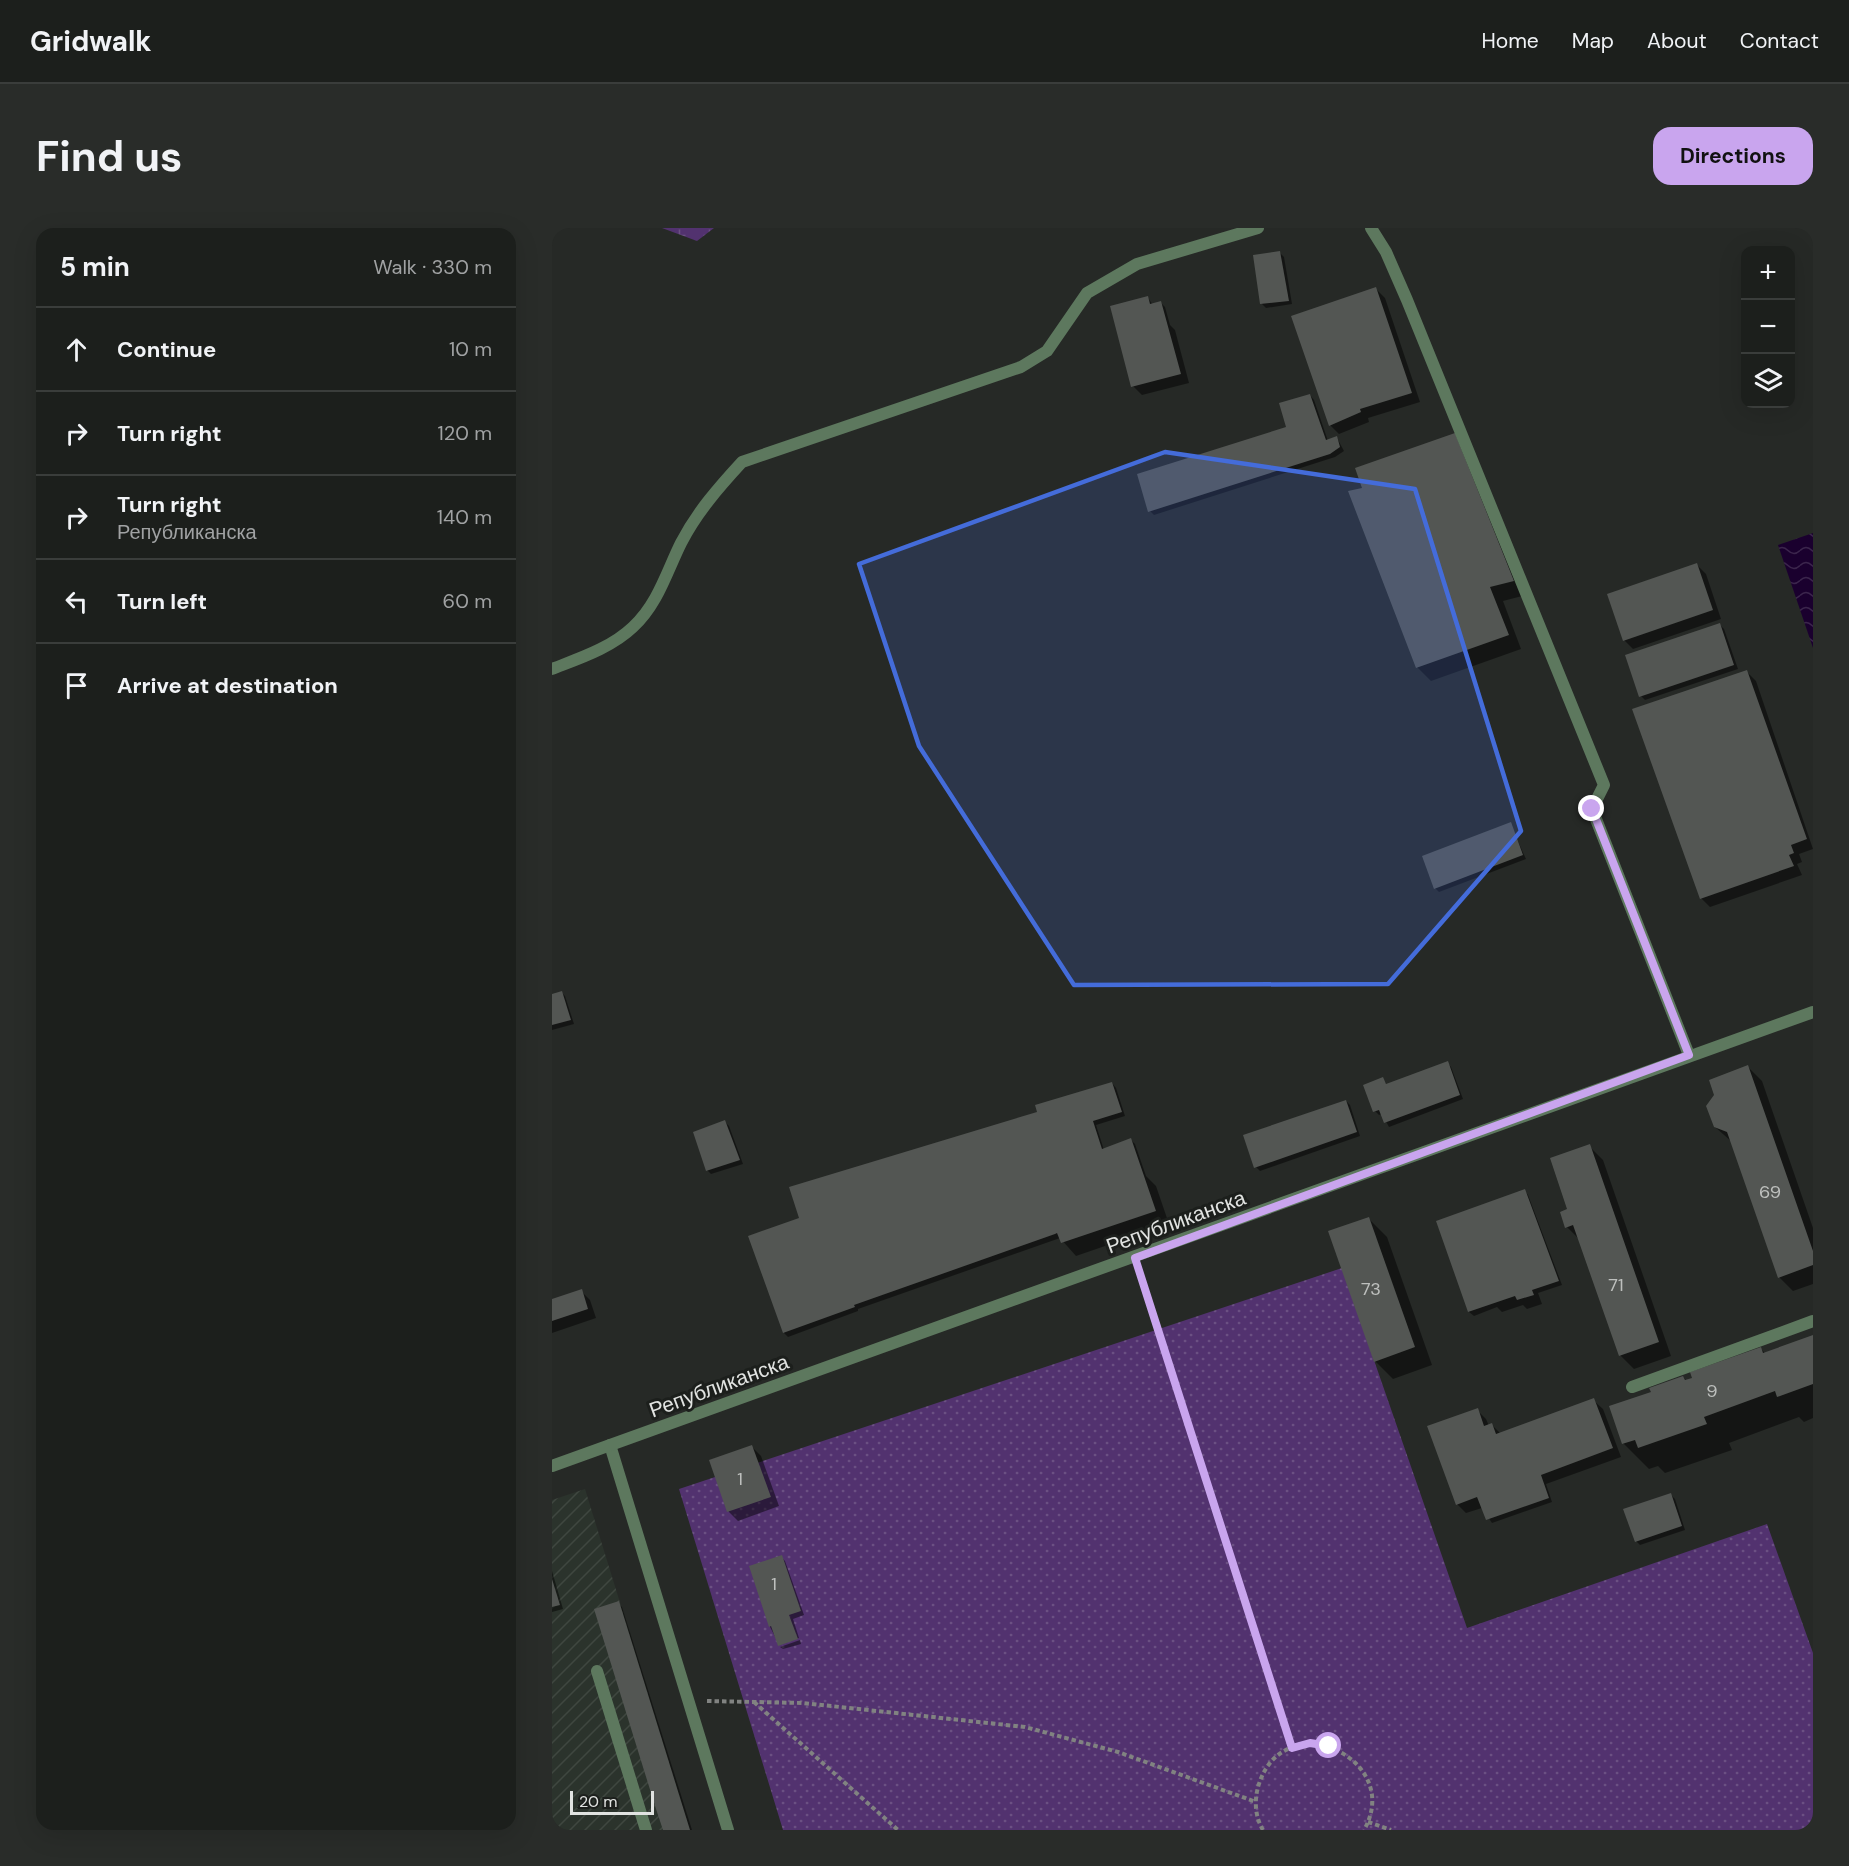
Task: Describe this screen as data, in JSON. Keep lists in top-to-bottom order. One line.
{"streets":{"street":["Републиканска"]},"house_numbers":["69","71","73","9","1","1"],"scale_bar":"20 m","page":{"header":"Gridwalk","nav":["Home","Map","About","Contact"],"buttons":"Directions","title":"Find us","heading":["5 min","Walk · 330 m"],"map_buttons":["+","−"],"list":[["Continue","10 m"],["Turn right","120 m"],["Turn right","Републиканска","140 m"],["Turn left","60 m"],"Arrive at destination"],"scale":"20 m"}}
